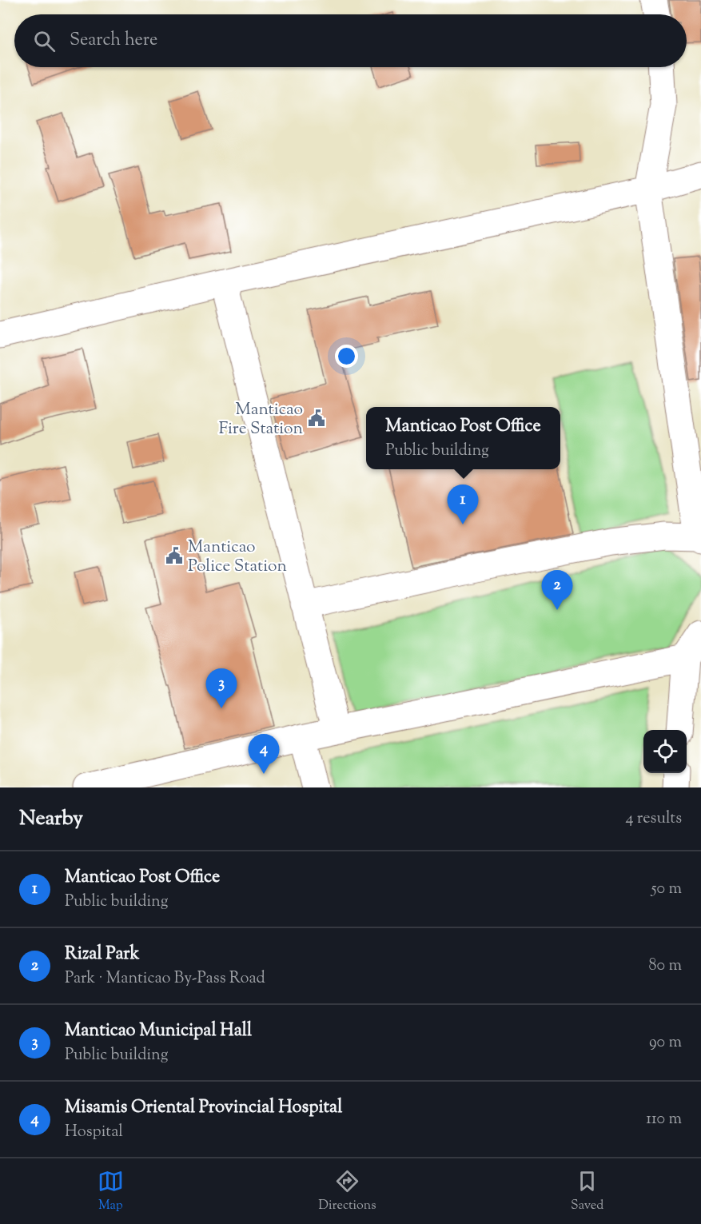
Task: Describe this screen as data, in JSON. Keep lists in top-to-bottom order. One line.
{"places":{"public building":["Manticao Fire Station","Manticao Police Station"]},"page":{"search":"Search here","popup":["Manticao Post Office","Public building"],"pins":["1","2","3","4"],"heading":["Nearby","4 results"],"list":[{"mark":"1","name":"Manticao Post Office","note":"Public building","value":"50 m"},{"mark":"2","name":"Rizal Park","note":"Park · Manticao By-Pass Road","value":"80 m"},{"mark":"3","name":"Manticao Municipal Hall","note":"Public building","value":"90 m"},{"mark":"4","name":"Misamis Oriental Provincial Hospital","note":"Hospital","value":"110 m"}],"nav":["Map","Directions","Saved"]}}
